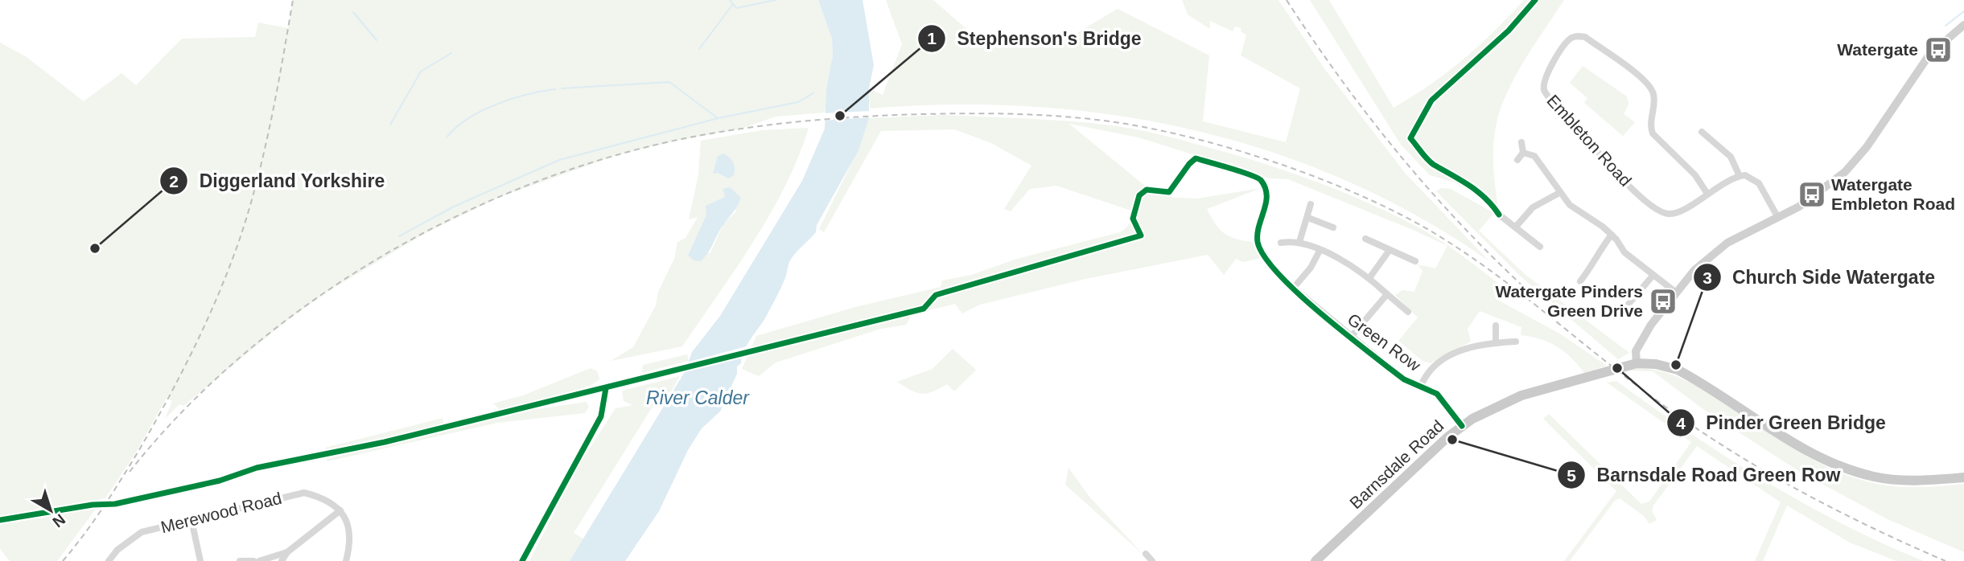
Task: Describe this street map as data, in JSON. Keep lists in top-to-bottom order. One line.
{"streets":{"main road":["Barnsdale Road"],"street":["Embleton Road","Green Row","Merewood Road"]},"crossings":[["Green Row","Barnsdale Road"]],"water":["River Calder"],"places":{"bus stop":["Watergate","Watergate Embleton Road","Watergate Pinders Green Drive"],"other":["Stephenson's Bridge","Diggerland Yorkshire","Church Side Watergate","Pinder Green Bridge","Barnsdale Road Green Row"]},"north":"bottom right"}
